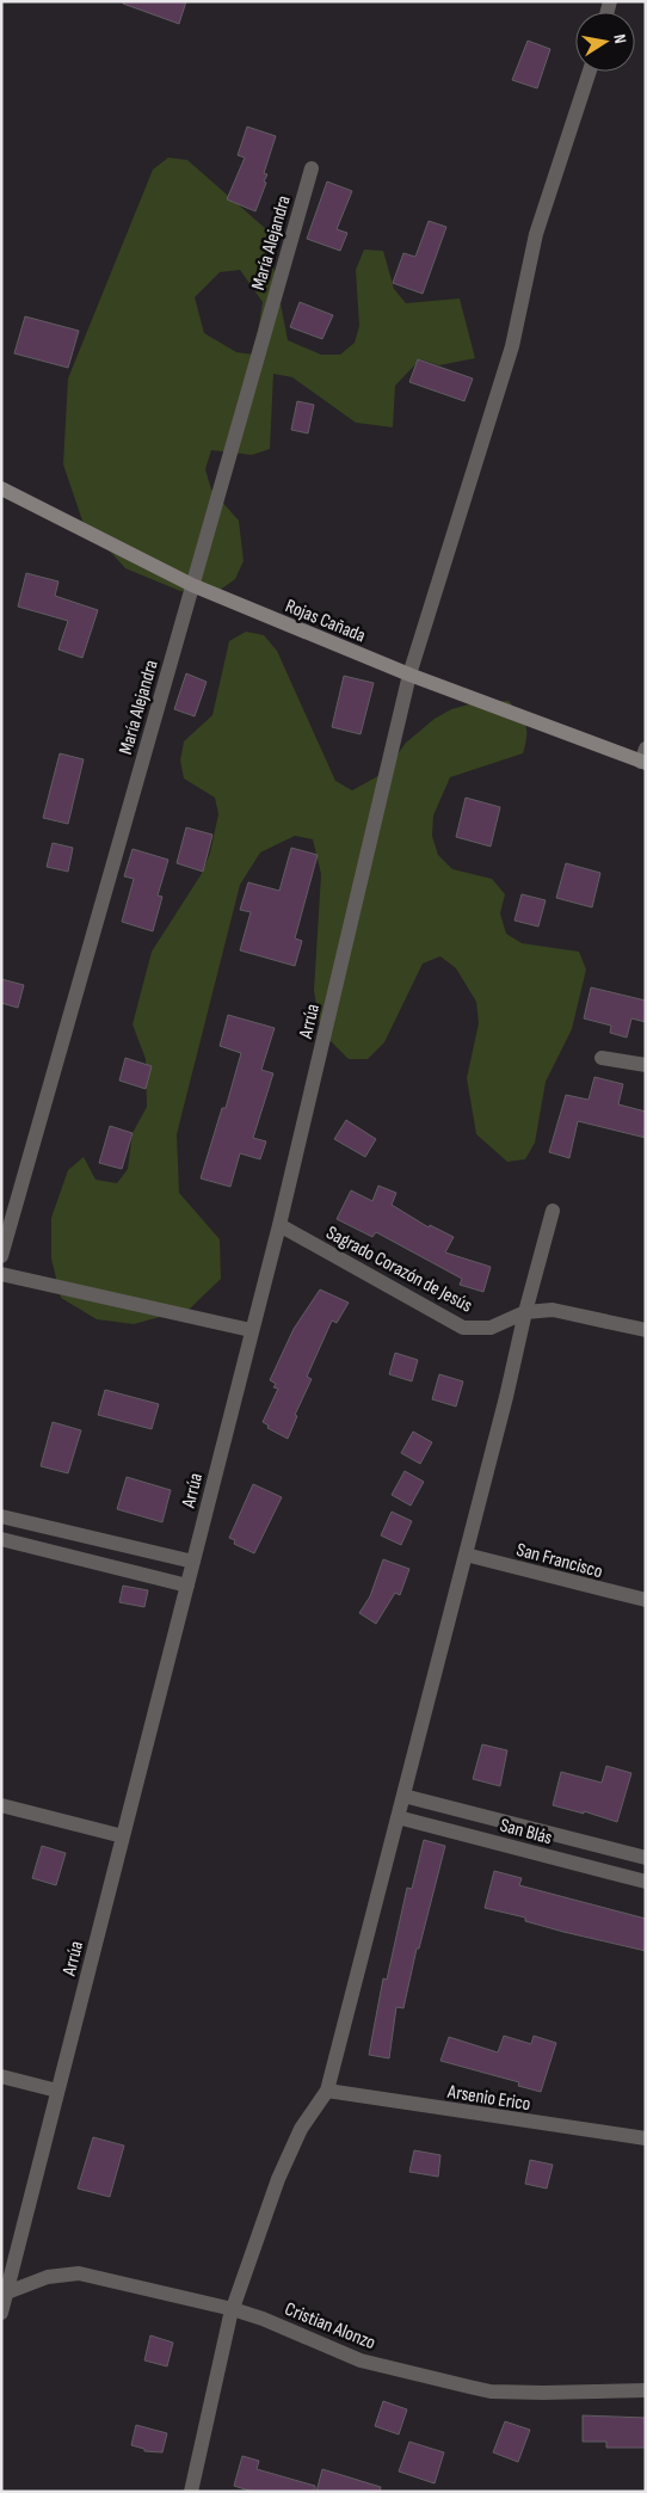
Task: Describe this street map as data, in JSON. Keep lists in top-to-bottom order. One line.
{"streets":{"main road":["Rojas Cañada"],"street":["María Alejandra","Arrúa","Sagrado Corazón de Jesús","San Francisco","San Blás","Arsenio Erico","Cristian Alonzo"]},"crossings":[["María Alejandra","Rojas Cañada"],["Rojas Cañada","Arrúa"],["Arrúa","Sagrado Corazón de Jesús"],["Arrúa","Cristian Alonzo"]],"north":"right"}
